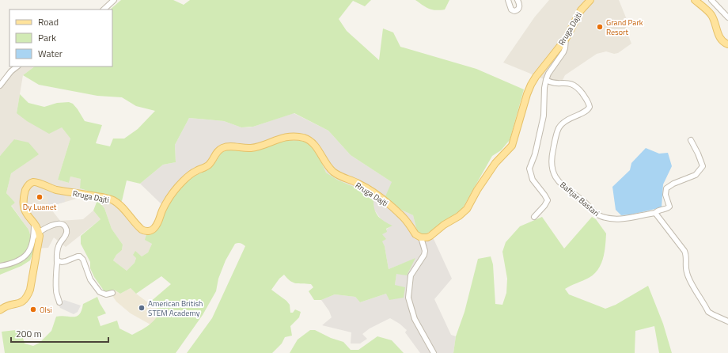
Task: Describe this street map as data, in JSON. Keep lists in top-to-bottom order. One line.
{"streets":{"main road":["Rruga Dajti"],"street":["Baftjar Bastari"]},"places":["Grand Park Resort","Dy Luanet","American British STEM Academy","Olsi"],"legend":["Road","Park","Water"],"scale_bar":"200 m"}
